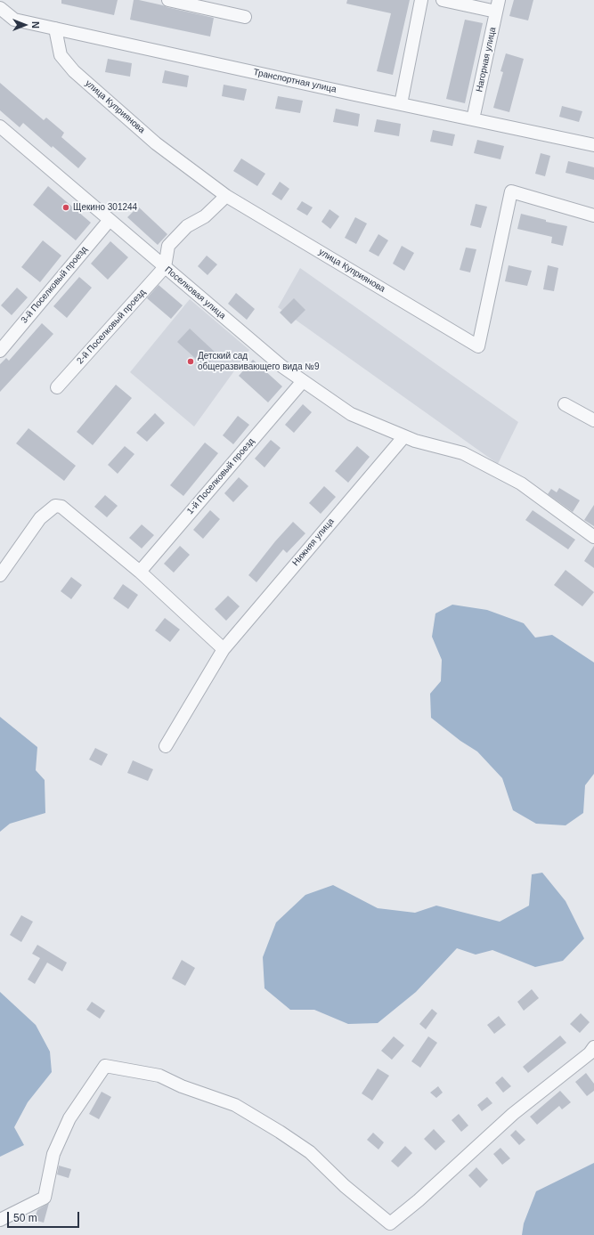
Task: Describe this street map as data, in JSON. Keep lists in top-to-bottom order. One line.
{"streets":{"street":["Нагорная улица","Транспортная улица","улица Куприянова","3-й Поселковый проезд","Поселковая улица","2-й Поселковый проезд","1-й Поселковый проезд","Нижняя улица"]},"crossings":[["Нагорная улица","Транспортная улица"],["Транспортная улица","улица Куприянова"],["3-й Поселковый проезд","Поселковая улица"],["Поселковая улица","2-й Поселковый проезд"],["Поселковая улица","1-й Поселковый проезд"],["Поселковая улица","Нижняя улица"]],"places":["Щекино 301244","Детский сад общеразвивающего вида №9"],"scale_bar":"50 m","north":"right"}
